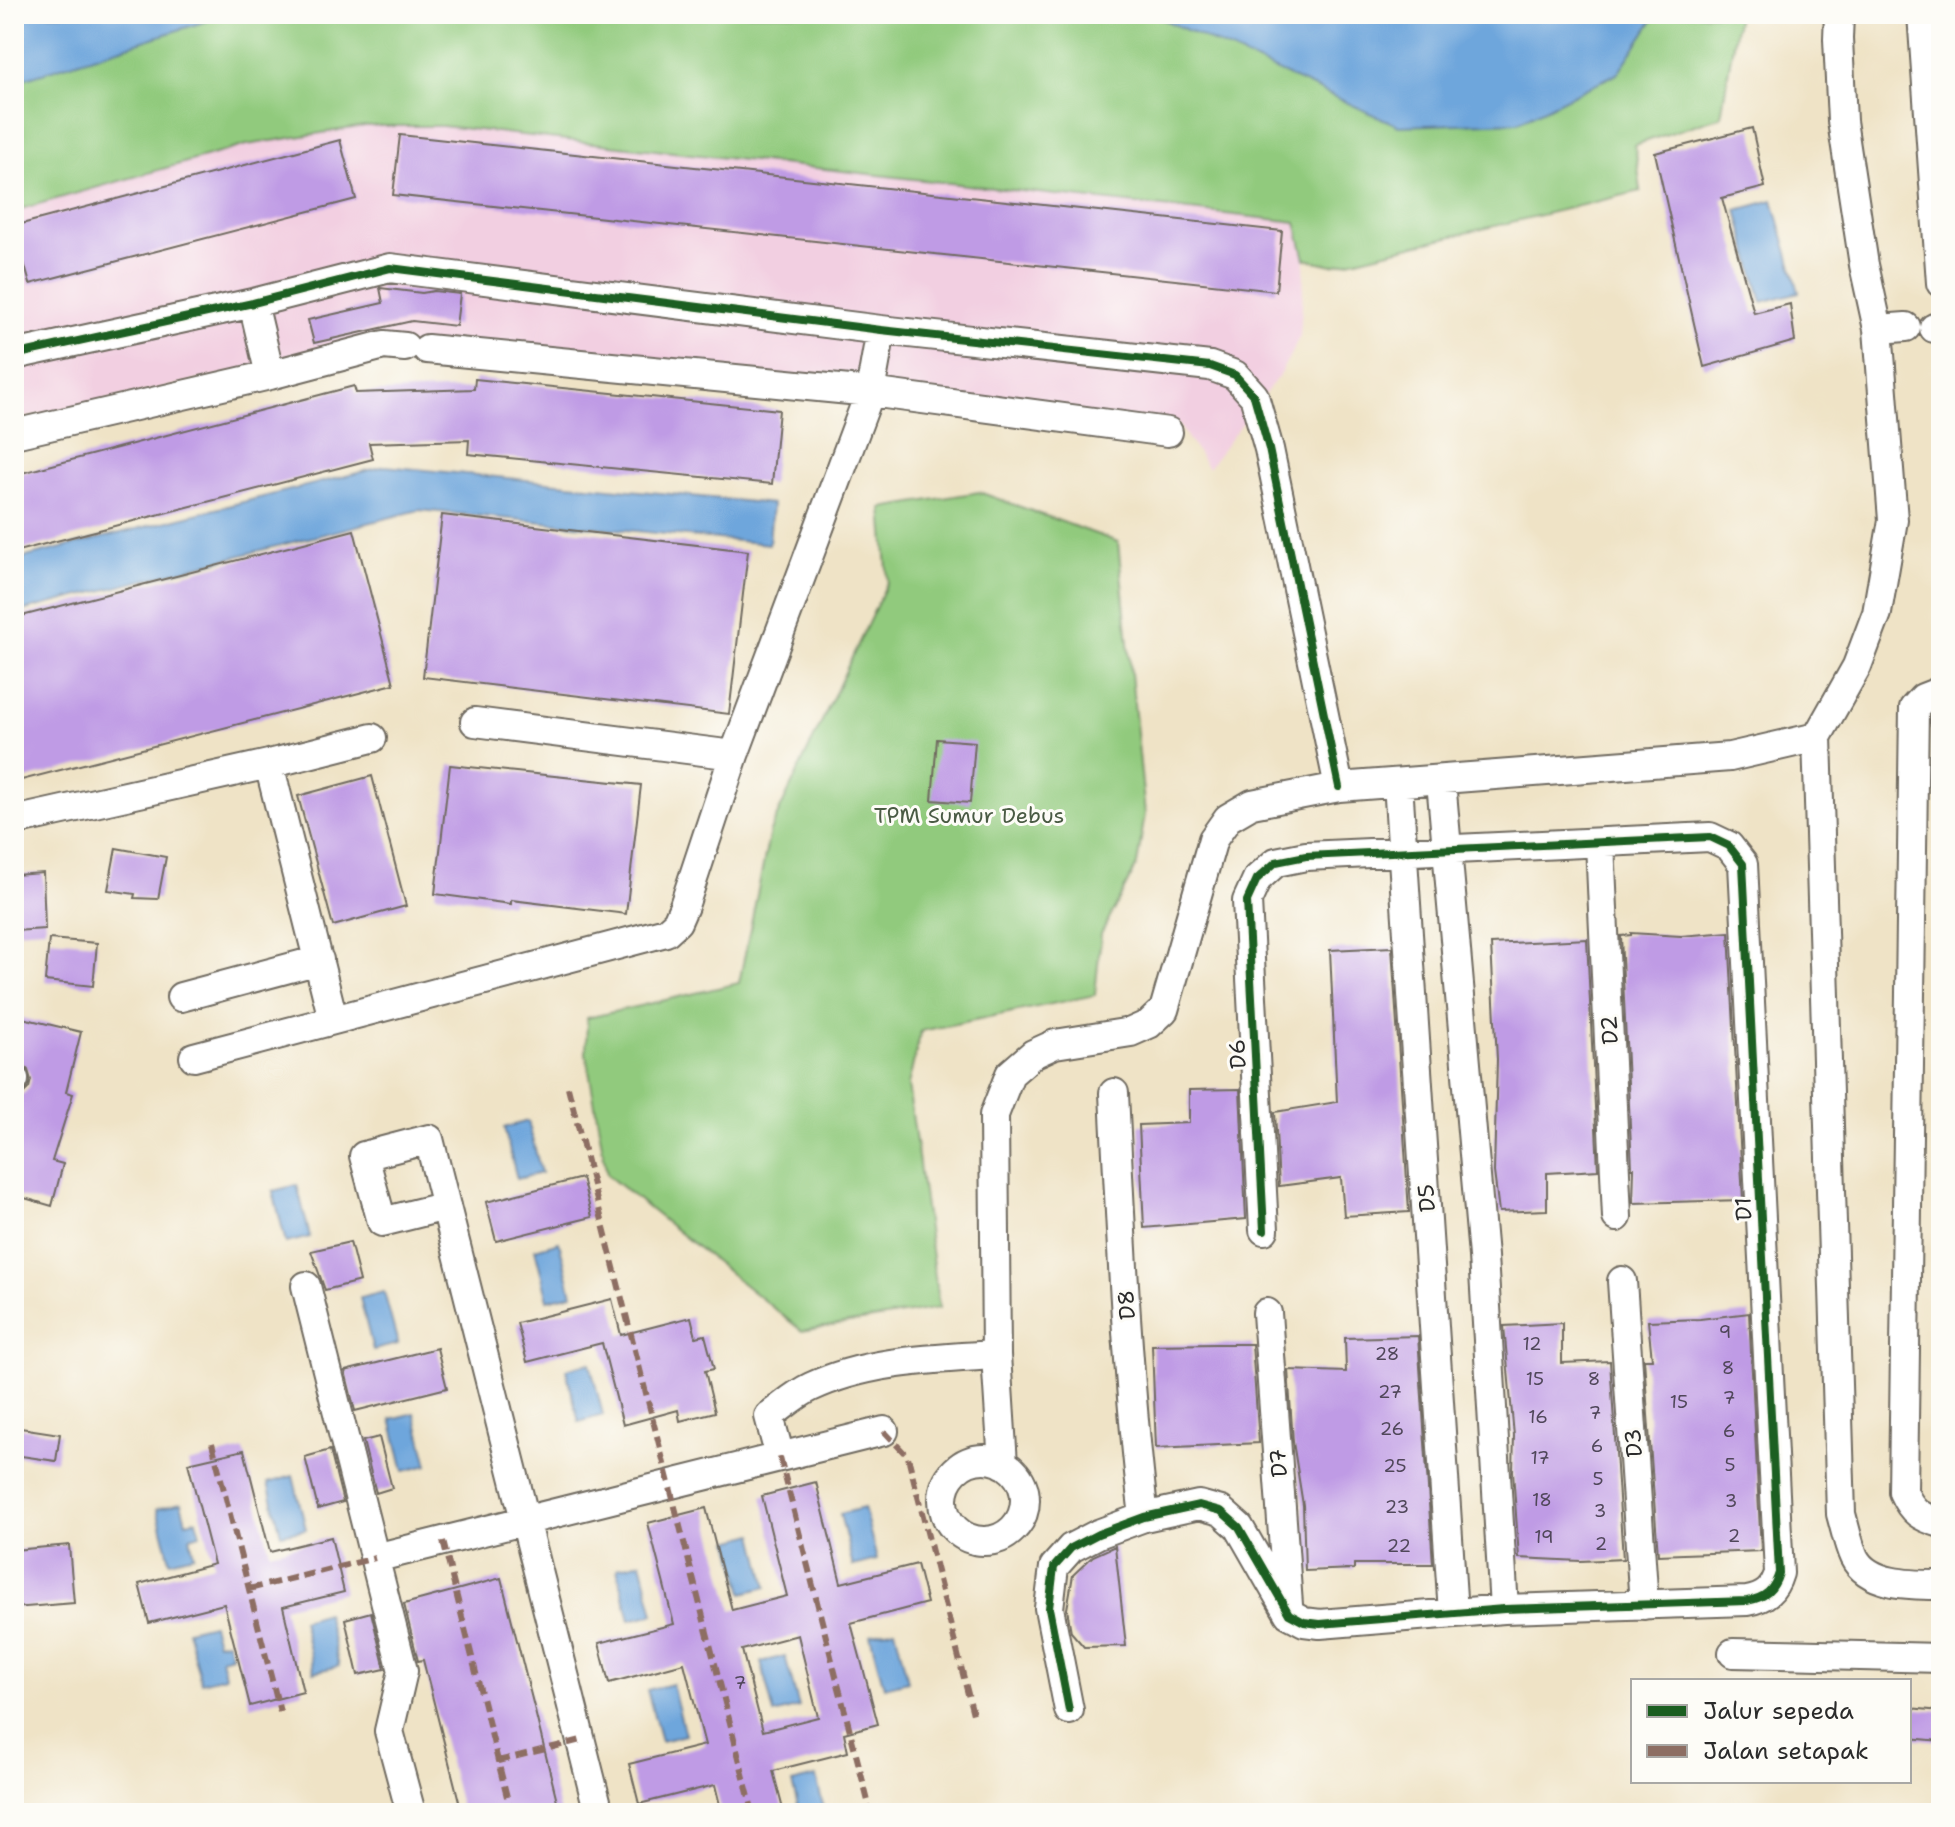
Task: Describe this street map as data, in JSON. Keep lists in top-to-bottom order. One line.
{"streets":{"street":["D2","D6","D5","D1","D8","D3","D7"]},"crossings":[["D2","D1"],["D6","D5"],["D1","D3"]],"parks":["TPM Sumur Debus"],"house_numbers":["9","12","28","8","15","8","27","7","15","7","16","26","6","6","17","5","25","5","18","3","23","3","2","19","2","22","7"],"legend":["Jalur sepeda","Jalan setapak"]}
